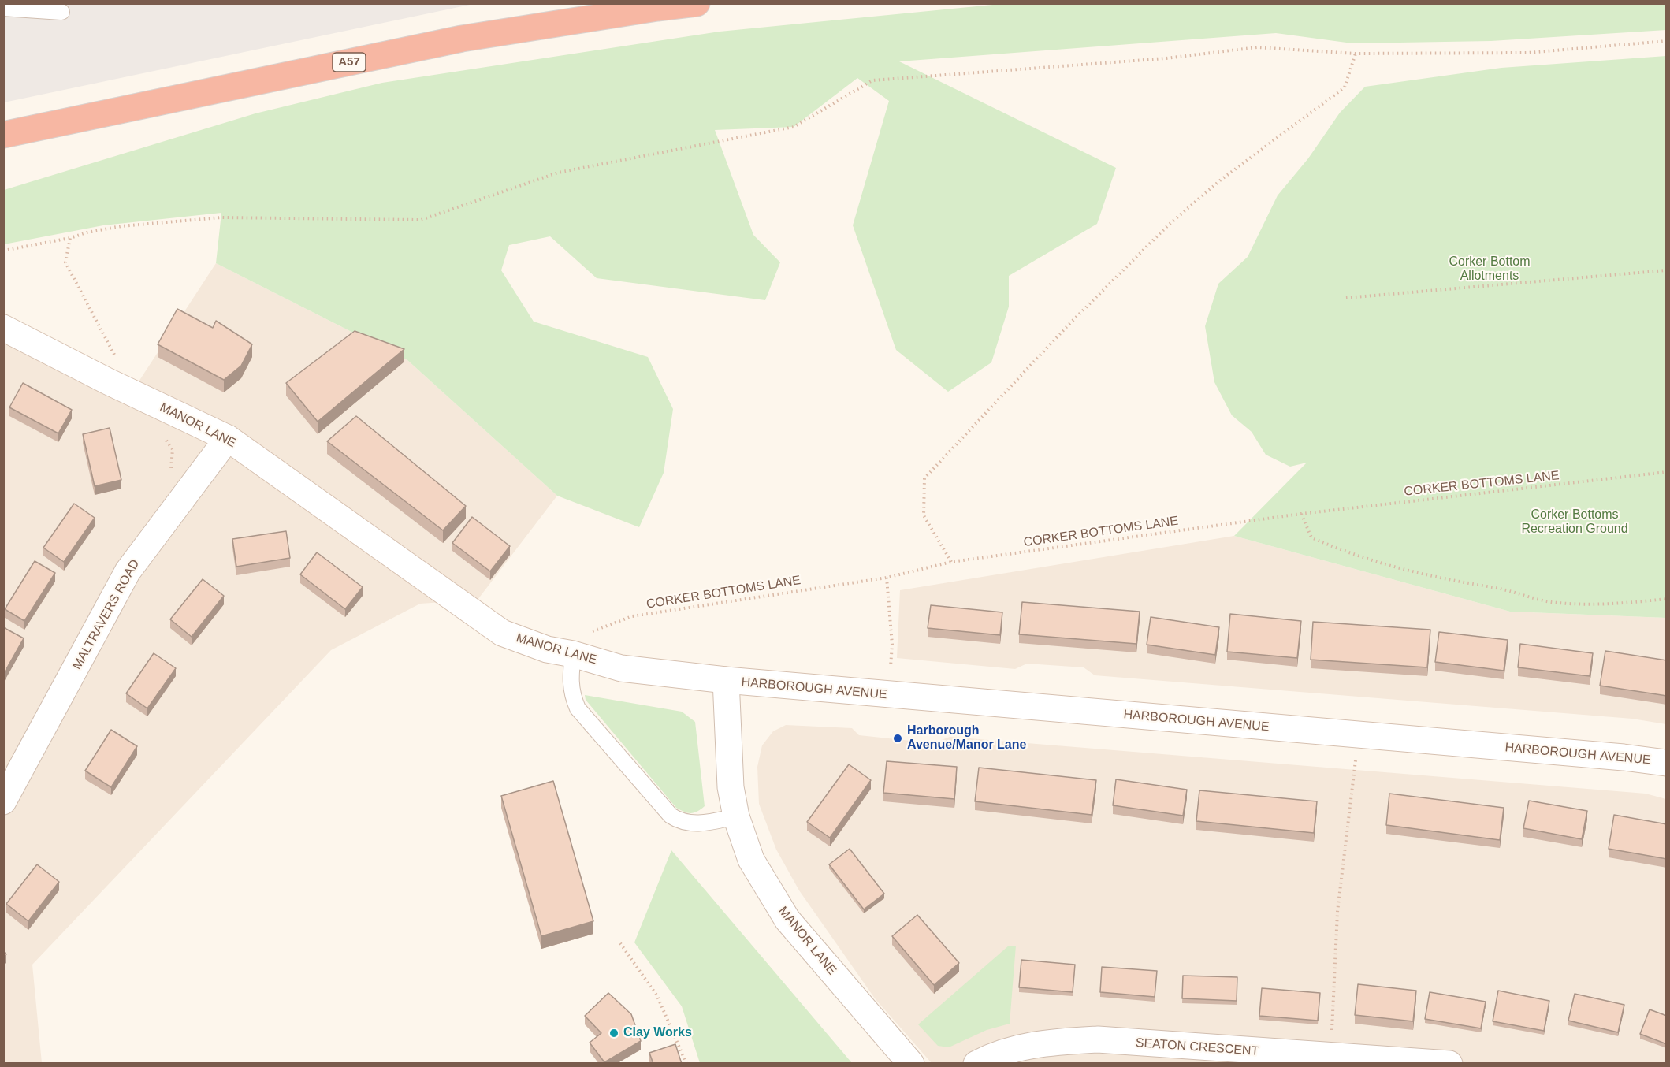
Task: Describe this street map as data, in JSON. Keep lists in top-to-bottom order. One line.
{"streets":{"highway":["A57"],"street":["MANOR LANE","MALTRAVERS ROAD","HARBOROUGH AVENUE","SEATON CRESCENT"],"path":["CORKER BOTTOMS LANE"]},"crossings":[["MANOR LANE","MALTRAVERS ROAD"],["MANOR LANE","HARBOROUGH AVENUE"]],"parks":["Corker Bottom Allotments","Corker Bottoms Recreation Ground"],"places":["Harborough Avenue/Manor Lane","Clay Works"]}
